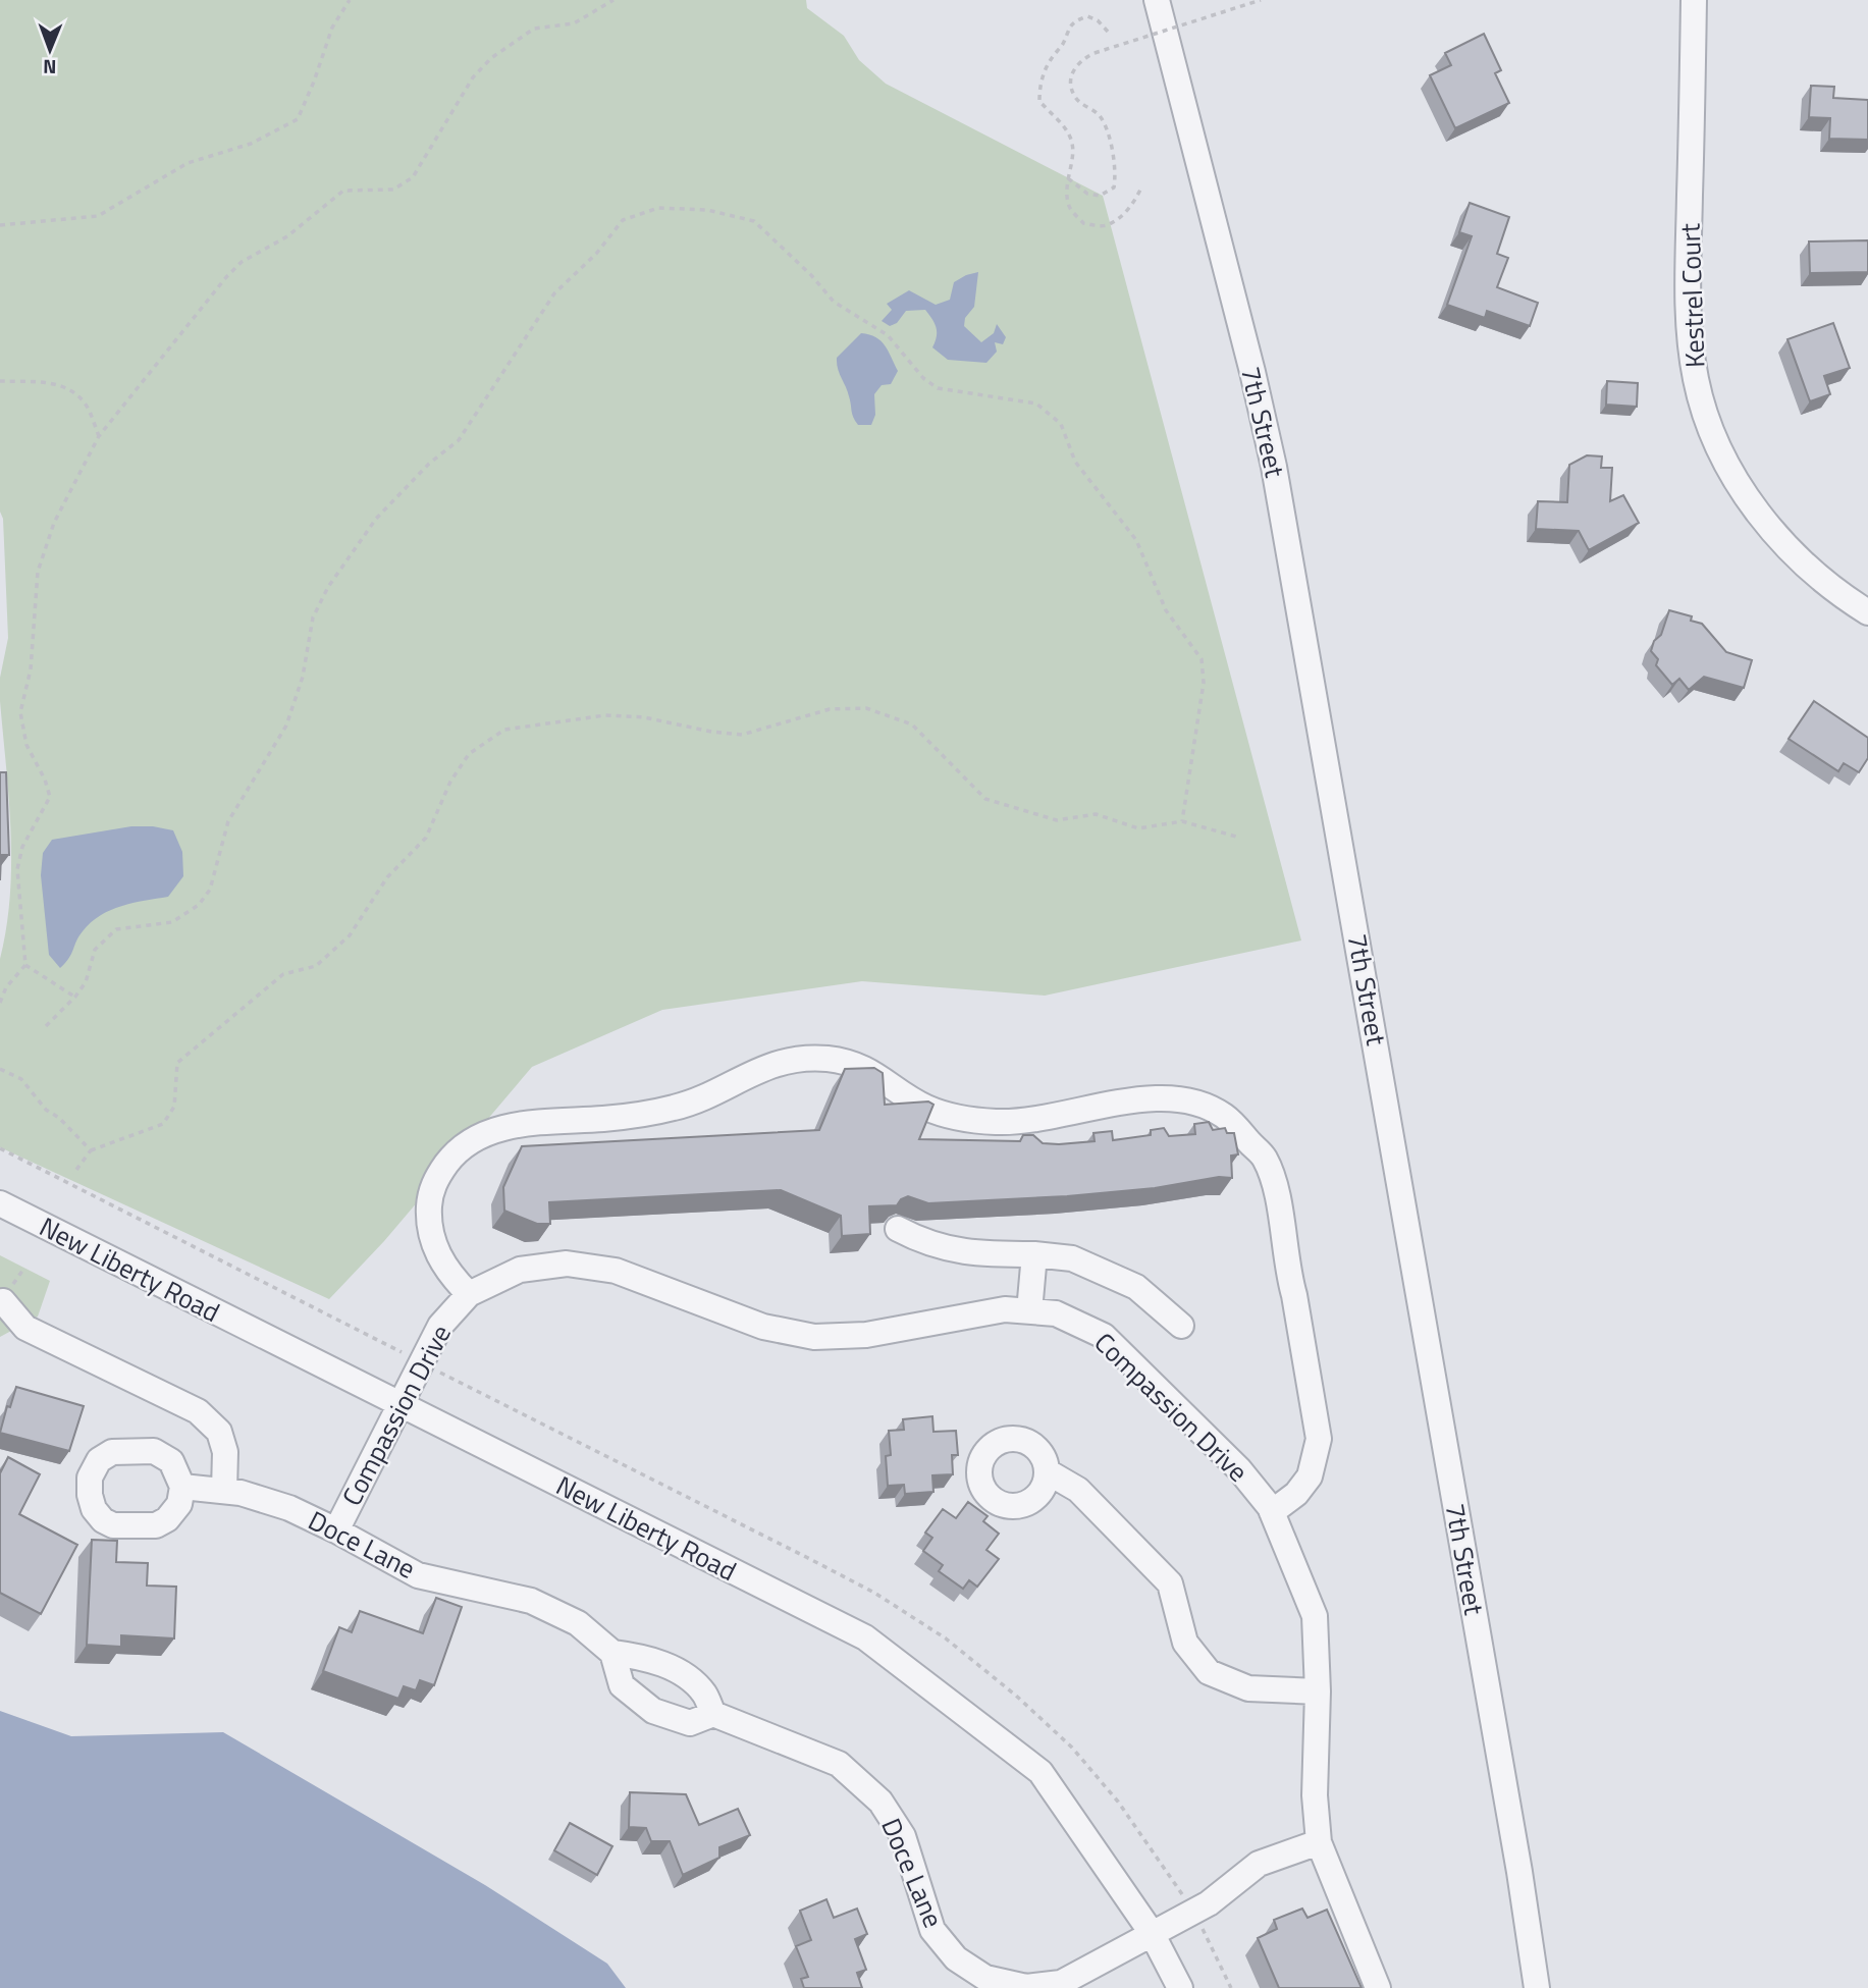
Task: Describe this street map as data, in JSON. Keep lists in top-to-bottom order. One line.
{"streets":{"street":["Kestrel Court","7th Street","New Liberty Road","Compassion Drive","Doce Lane"]},"crossings":[["New Liberty Road","Compassion Drive"],["New Liberty Road","Doce Lane"],["Compassion Drive","Doce Lane"]],"north":"bottom"}
